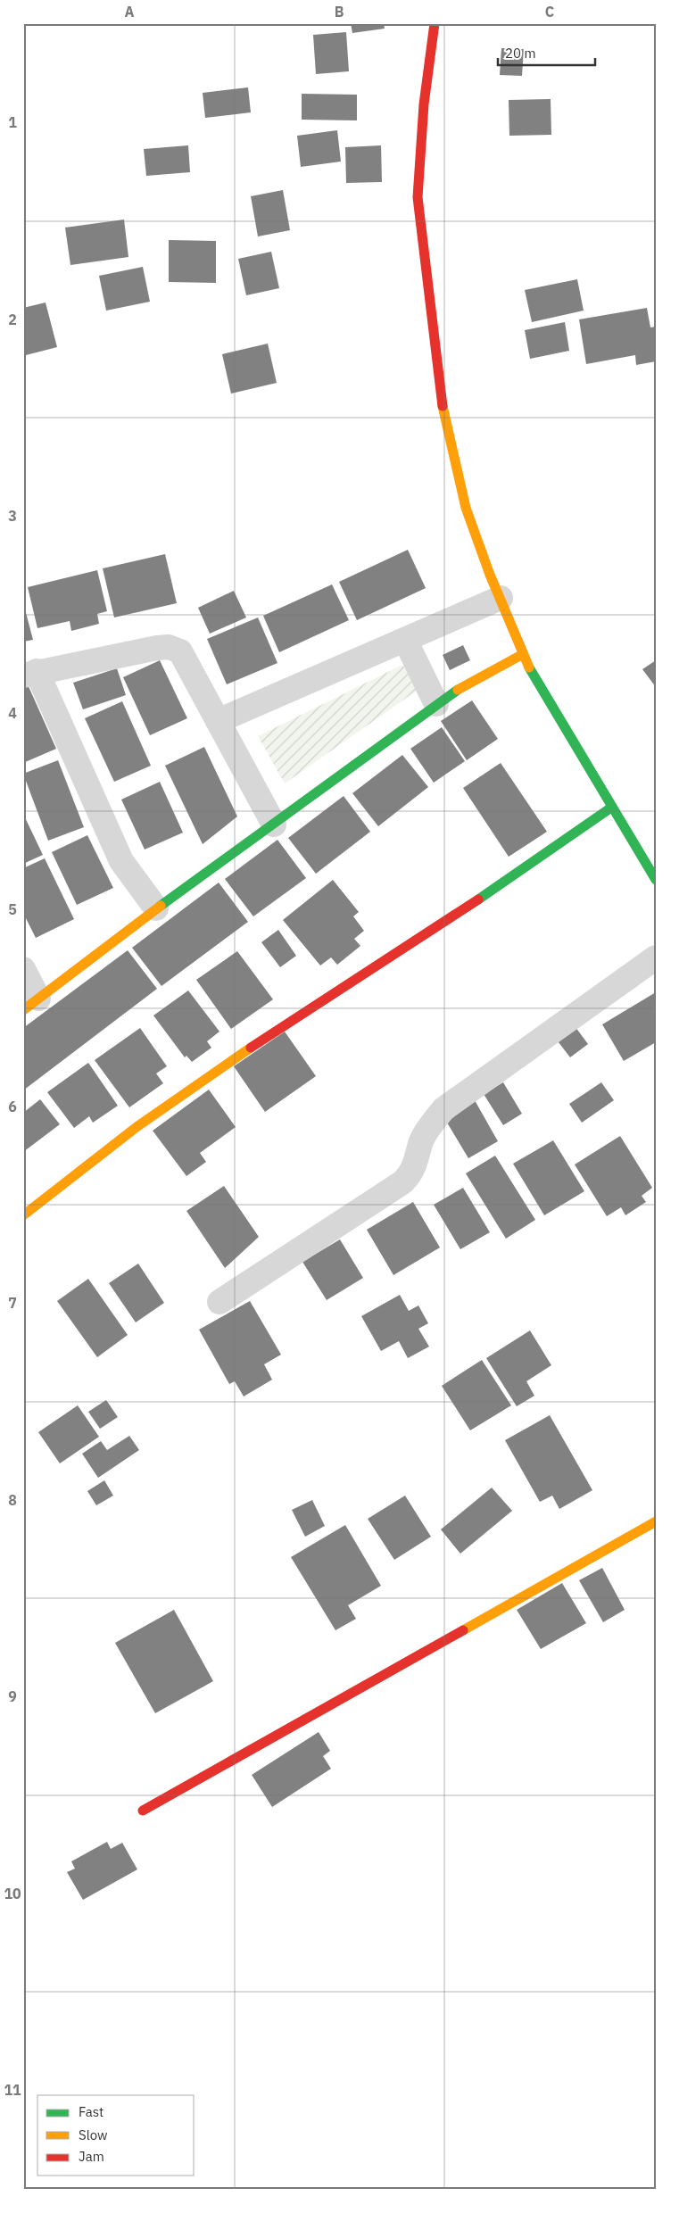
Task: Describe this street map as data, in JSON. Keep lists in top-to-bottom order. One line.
{"legend":["Fast","Slow","Jam"],"scale_bar":"20 m","grid":{"columns":["A","B","C"],"rows":["1","2","3","4","5","6","7","8","9","10","11"]}}
